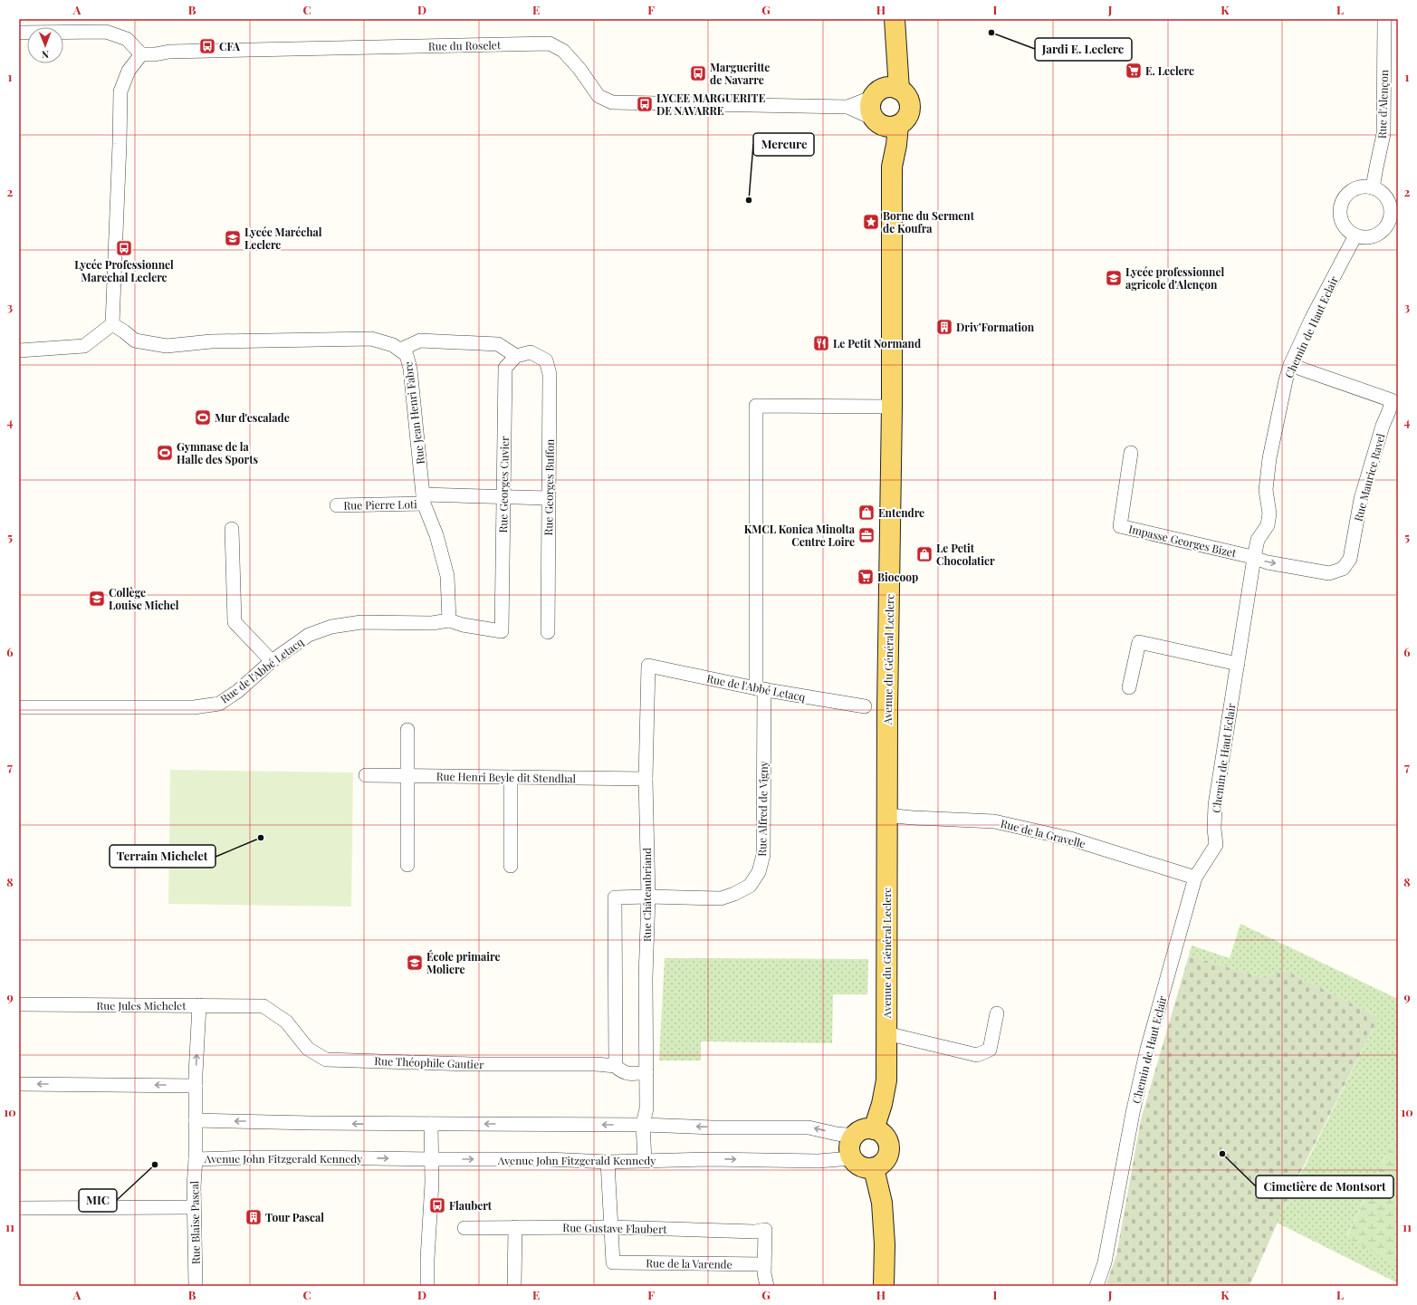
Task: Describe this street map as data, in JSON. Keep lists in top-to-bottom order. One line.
{"streets":{"main road":["Avenue du Général Leclerc"],"street":["Rue du Roselet","Rue d'Alençon","Chemin de Haut Eclair","Rue Jean Henri Fabre","Rue Maurice Ravel","Rue Georges Cuvier","Rue Georges Buffon","Rue Pierre Loti","Impasse Georges Bizet","Rue de l'Abbé Letacq","Rue Henri Beyle dit Stendhal","Rue Alfred de Vigny","Rue de la Gravelle","Rue Châteaubriand","Rue Jules Michelet","Rue Théophile Gautier","Avenue John Fitzgerald Kennedy","Rue Blaise Pascal","Rue Gustave Flaubert","Rue de la Varende"]},"crossings":[["Rue du Roselet","Avenue du Général Leclerc"],["Rue d'Alençon","Chemin de Haut Eclair"],["Chemin de Haut Eclair","Rue Maurice Ravel"],["Chemin de Haut Eclair","Impasse Georges Bizet"],["Chemin de Haut Eclair","Rue de la Gravelle"],["Rue Jean Henri Fabre","Rue Pierre Loti"],["Rue Jean Henri Fabre","Rue de l'Abbé Letacq"],["Rue Maurice Ravel","Impasse Georges Bizet"],["Rue Georges Cuvier","Rue Georges Buffon"],["Rue Georges Cuvier","Rue Pierre Loti"],["Rue Georges Cuvier","Rue de l'Abbé Letacq"],["Rue Georges Buffon","Rue Pierre Loti"],["Avenue du Général Leclerc","Rue Alfred de Vigny"],["Avenue du Général Leclerc","Rue de la Gravelle"],["Avenue du Général Leclerc","Avenue John Fitzgerald Kennedy"],["Rue de l'Abbé Letacq","Rue Alfred de Vigny"],["Rue de l'Abbé Letacq","Rue Châteaubriand"],["Rue Henri Beyle dit Stendhal","Rue Châteaubriand"],["Rue Alfred de Vigny","Rue Châteaubriand"],["Rue Alfred de Vigny","Rue Théophile Gautier"],["Rue Châteaubriand","Avenue John Fitzgerald Kennedy"],["Rue Jules Michelet","Rue Théophile Gautier"],["Rue Jules Michelet","Avenue John Fitzgerald Kennedy"],["Avenue John Fitzgerald Kennedy","Rue Blaise Pascal"],["Rue Gustave Flaubert","Rue de la Varende"]],"places":{"other":["Jardi E. Leclerc","Mercure","Terrain Michelet","Cimetière de Montsort","MIC"],"bus stop":["CFA","Margueritte de Navarre","LYCEE MARGUERITE DE NAVARRE","Lycée Professionnel Marechal Leclerc","Flaubert"],"supermarket":["E. Leclerc","Biocoop"],"place":["Borne du Serment de Koufra"],"school or university":["Lycée Maréchal Leclerc","Lycée professionnel agricole d'Alençon","Collège Louise Michel","École primaire Moliere"],"building":["Driv’Formation","Tour Pascal"],"restaurant":["Le Petit Normand"],"sports":["Mur d'escalade","Gymnase de la Halle des Sports"],"shop":["Entendre","Le Petit Chocolatier"],"office":["KMCL Konica Minolta Centre Loire"]},"north":"bottom","grid":{"columns":["A","B","C","D","E","F","G","H","I","J","K","L"],"rows":["1","2","3","4","5","6","7","8","9","10","11"]}}
